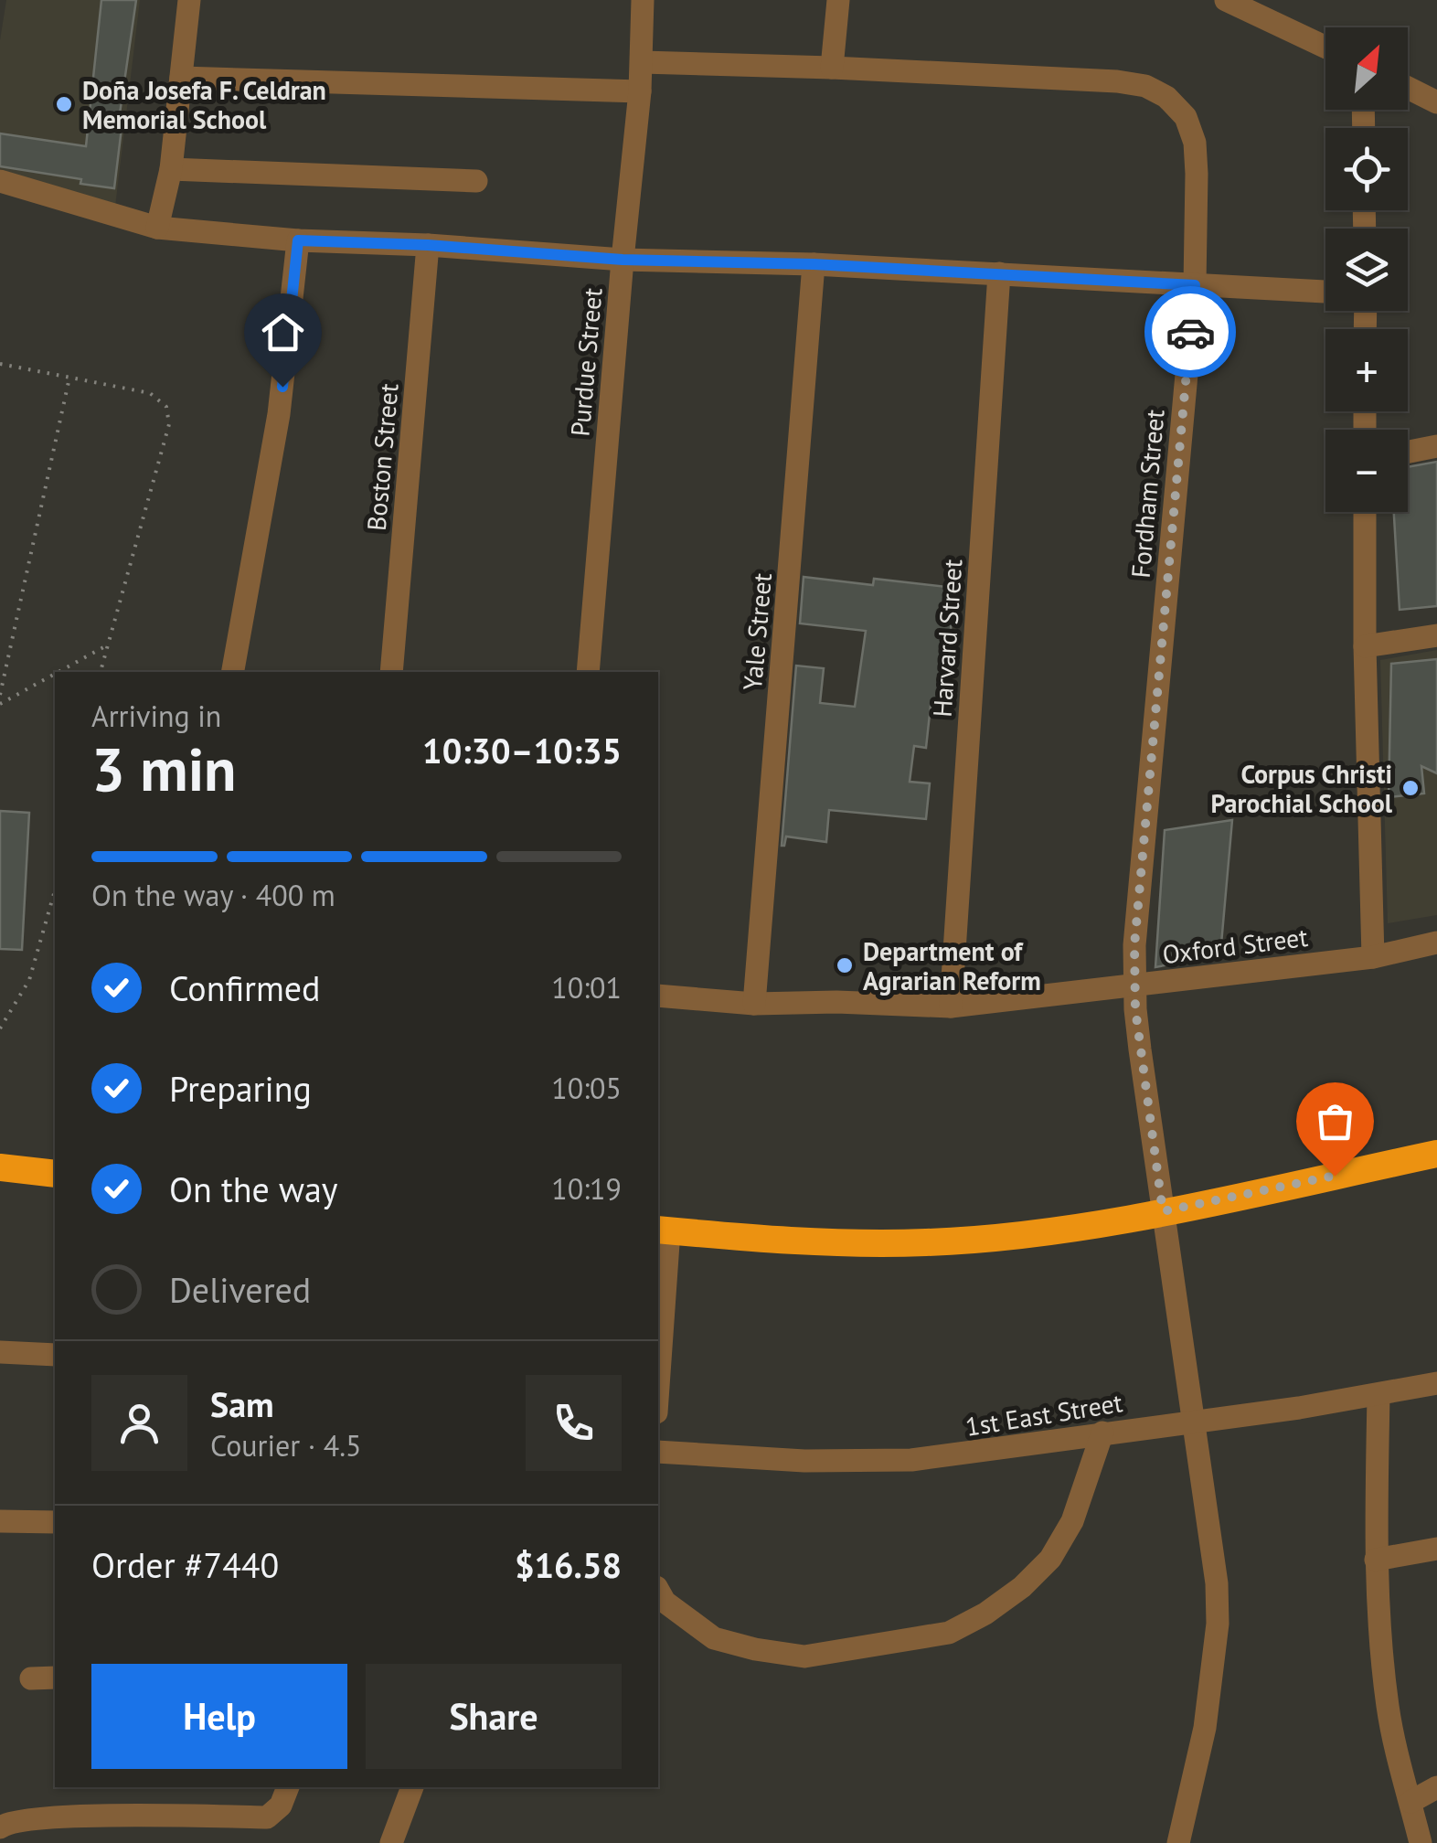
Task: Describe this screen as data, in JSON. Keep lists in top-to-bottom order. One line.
{"streets":{"street":["Purdue Street","Boston Street","Fordham Street","Yale Street","Harvard Street","Oxford Street","1st East Street"]},"crossings":[["Purdue Street","Fordham Street"],["Fordham Street","Oxford Street"],["Fordham Street","1st East Street"],["Yale Street","Oxford Street"],["Harvard Street","Oxford Street"]],"places":["Doña Josefa F. Celdran Memorial School","Corpus Christi Parochial School","Department of Agrarian Reform"],"north":"top right","page":{"map_buttons":["+","−"],"heading":["3 min","Arriving in","10:30–10:35"],"panel":["Sam","Courier · 4.5","Order #7440","$16.58"],"bar":"On the way · 400 m","list":[["Confirmed","10:01"],["Preparing","10:05"],["On the way","10:19"],"Delivered"],"buttons":["Help","Share"]}}
